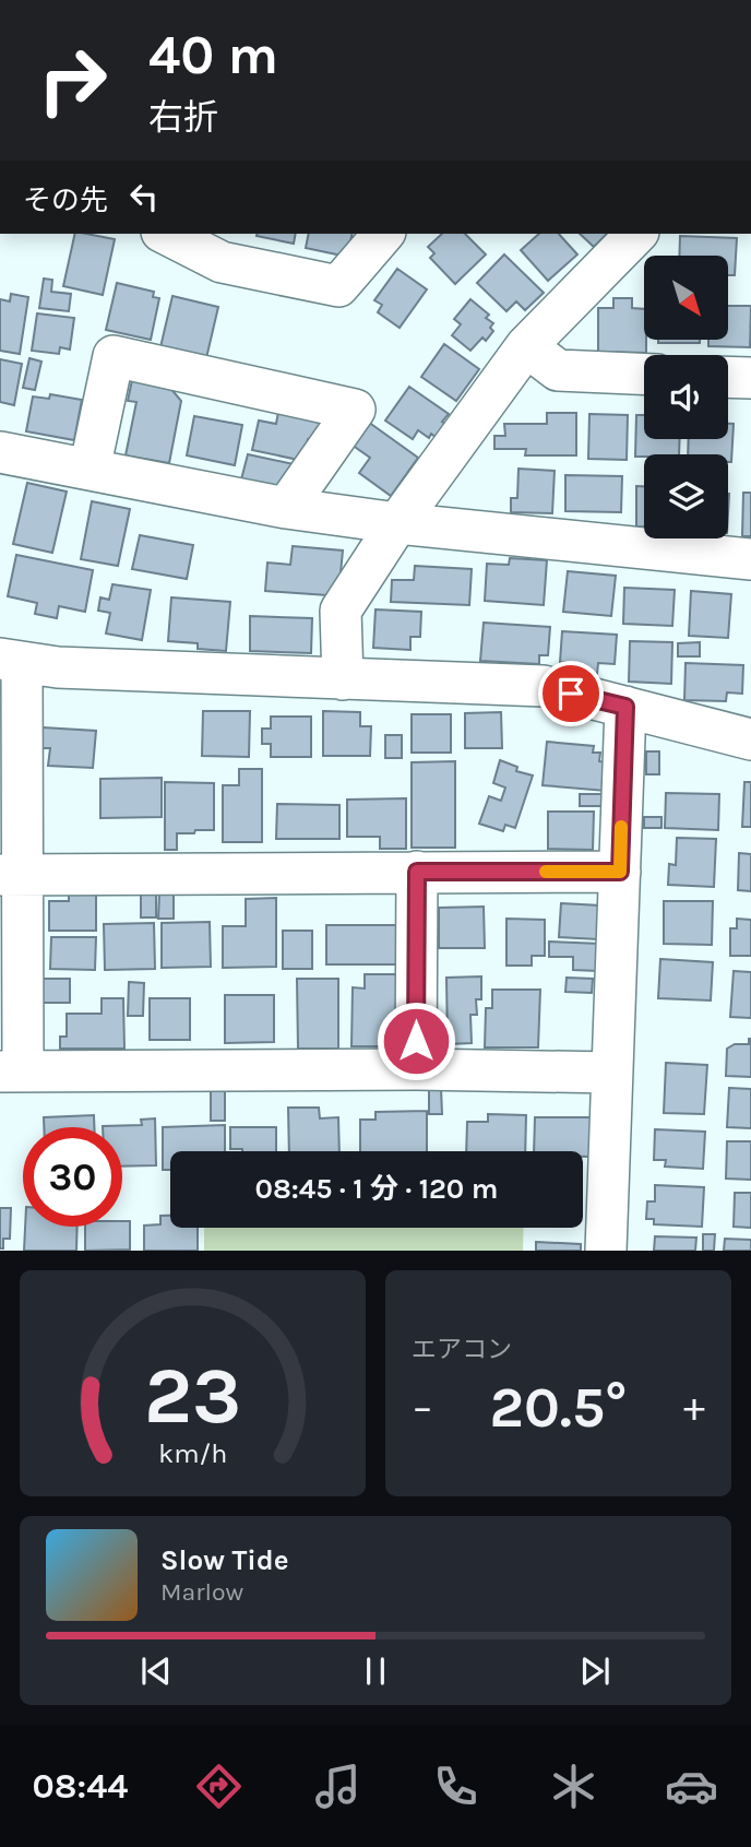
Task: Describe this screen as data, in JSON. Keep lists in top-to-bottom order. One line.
{"north":"bottom right","page":{"turn":["40 m","右折"],"then":"その先","limit":"30","trip":"08:45 · 1 分 · 120 m","tile":"エアコン","heat":["−","20.5°","+"],"song":["Slow Tide","Marlow"],"tabs":"08:44","gauge":["23","km/h"]}}
